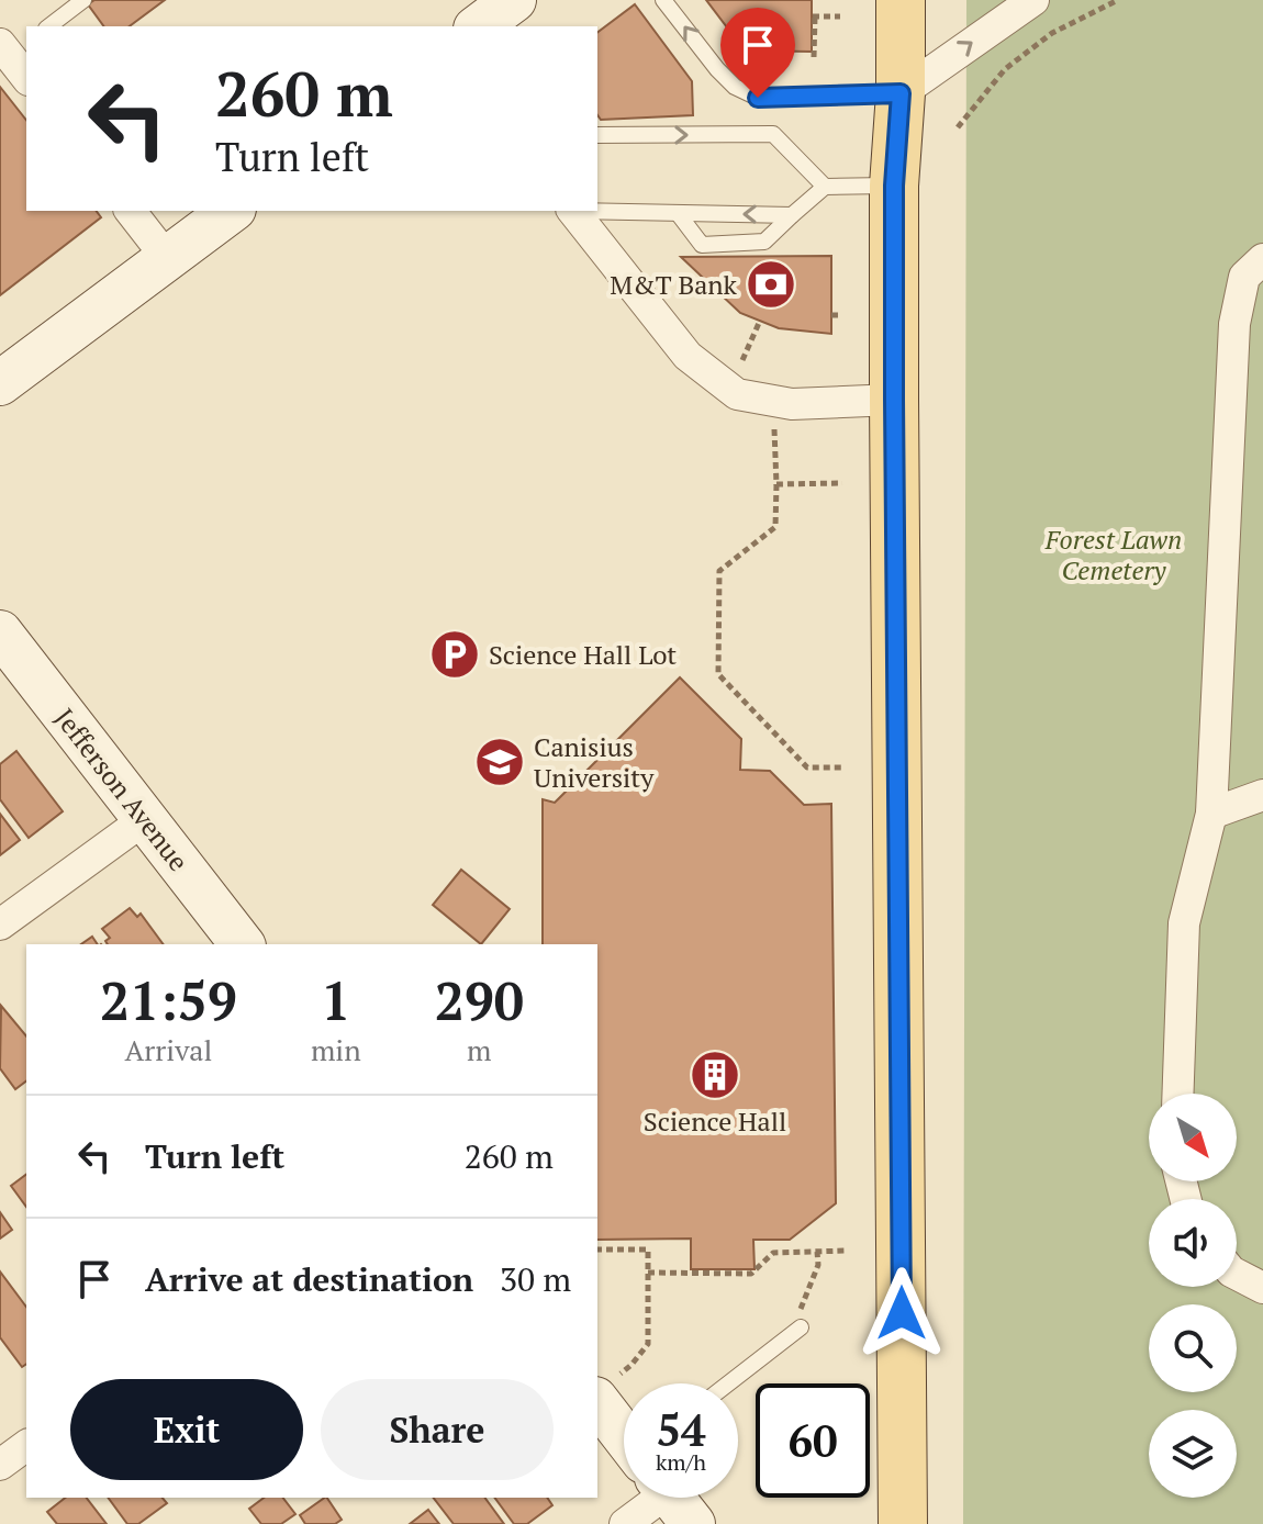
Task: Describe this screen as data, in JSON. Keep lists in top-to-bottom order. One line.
{"streets":{"street":["Jefferson Avenue"]},"parks":["Forest Lawn Cemetery"],"places":{"bank":["M&T Bank"],"parking":["Science Hall Lot"],"school or university":["Canisius University"],"building":["Science Hall"]},"north":"bottom right","page":{"turn":["260 m","Turn left"],"eta":["21:59","Arrival","1","min","290","m"],"list":[{"name":"Turn left","value":"260 m"},{"name":"Arrive at destination","value":"30 m"}],"buttons":["Exit","Share"],"speed":"54 km/h","limit":"60"}}
